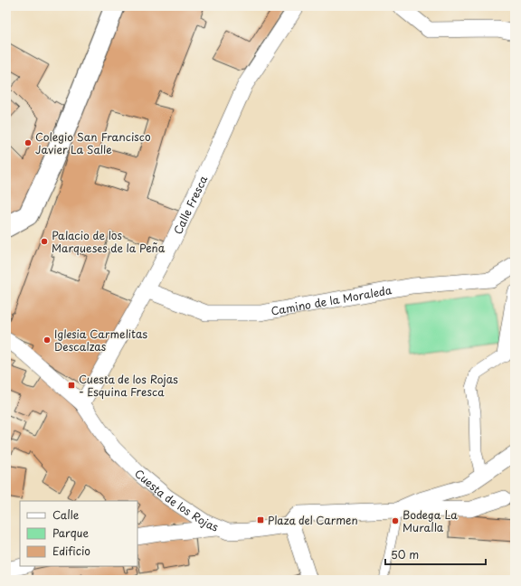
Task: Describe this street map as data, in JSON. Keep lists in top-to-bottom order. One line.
{"streets":{"street":["Calle Fresca","Camino de la Moraleda","Cuesta de los Rojas"]},"crossings":[["Calle Fresca","Camino de la Moraleda"],["Calle Fresca","Cuesta de los Rojas"]],"places":{"other":["Colegio San Francisco Javier La Salle","Palacio de los Marqueses de la Peña","Iglesia Carmelitas Descalzas","Bodega La Muralla"],"transit":["Cuesta de los Rojas - Esquina Fresca","Plaza del Carmen"]},"legend":["Calle","Parque","Edificio"],"scale_bar":"50 m"}
